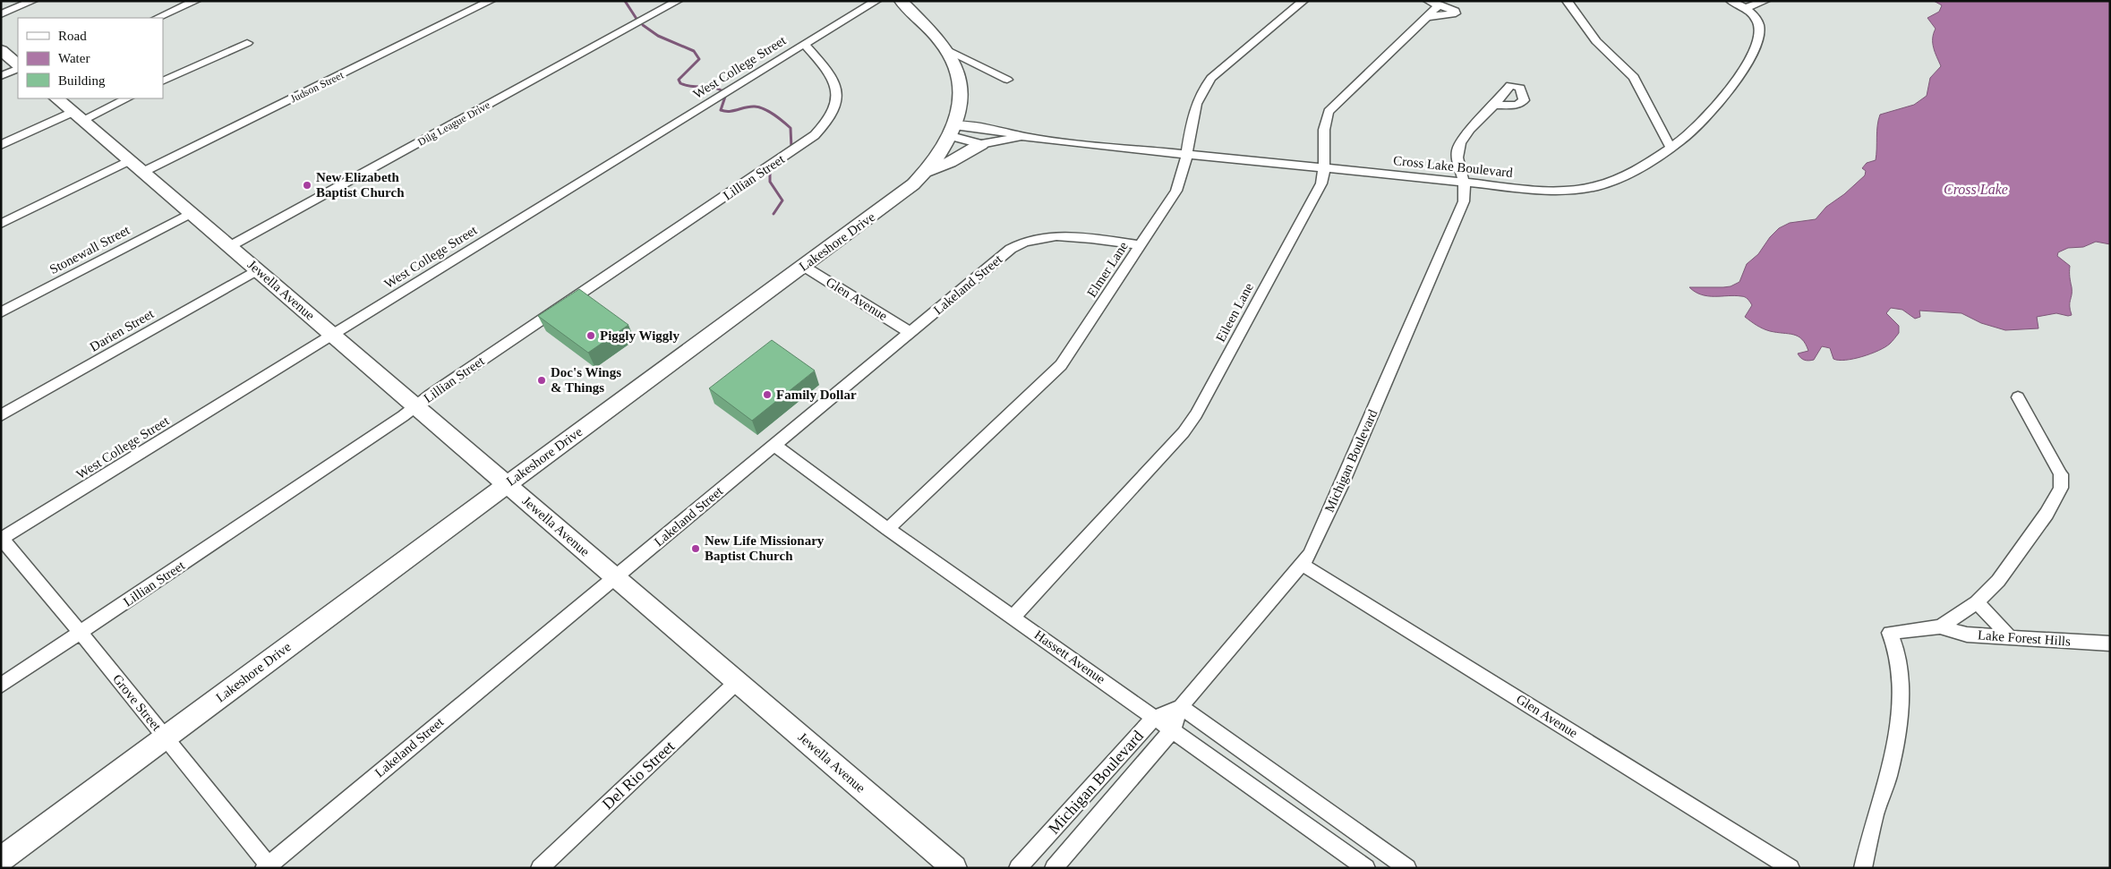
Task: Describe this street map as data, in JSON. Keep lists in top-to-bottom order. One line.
{"streets":{"main road":["Lakeshore Drive","Jewella Avenue"],"street":["West College Street","Judson Street","Dilg League Drive","Cross Lake Boulevard","Lillian Street","Stonewall Street","Elmer Lane","Lakeland Street","Glen Avenue","Eileen Lane","Darien Street","Michigan Boulevard","Lake Forest Hills","Hassett Avenue","Grove Street","Del Rio Street"]},"crossings":[["West College Street","Lillian Street"],["West College Street","Jewella Avenue"],["West College Street","Grove Street"],["Judson Street","Jewella Avenue"],["Dilg League Drive","Jewella Avenue"],["Cross Lake Boulevard","Lakeshore Drive"],["Cross Lake Boulevard","Elmer Lane"],["Cross Lake Boulevard","Eileen Lane"],["Cross Lake Boulevard","Michigan Boulevard"],["Lillian Street","Jewella Avenue"],["Lillian Street","Grove Street"],["Lakeshore Drive","Jewella Avenue"],["Lakeshore Drive","Glen Avenue"],["Lakeshore Drive","Grove Street"],["Stonewall Street","Jewella Avenue"],["Elmer Lane","Lakeland Street"],["Elmer Lane","Hassett Avenue"],["Lakeland Street","Jewella Avenue"],["Lakeland Street","Glen Avenue"],["Lakeland Street","Hassett Avenue"],["Lakeland Street","Grove Street"],["Jewella Avenue","Darien Street"],["Jewella Avenue","Del Rio Street"],["Glen Avenue","Michigan Boulevard"],["Eileen Lane","Hassett Avenue"],["Michigan Boulevard","Hassett Avenue"]],"water":["Cross Lake"],"places":["New Elizabeth Baptist Church","Piggly Wiggly","Doc's Wings & Things","Family Dollar","New Life Missionary Baptist Church"],"legend":["Road","Water","Building"]}
